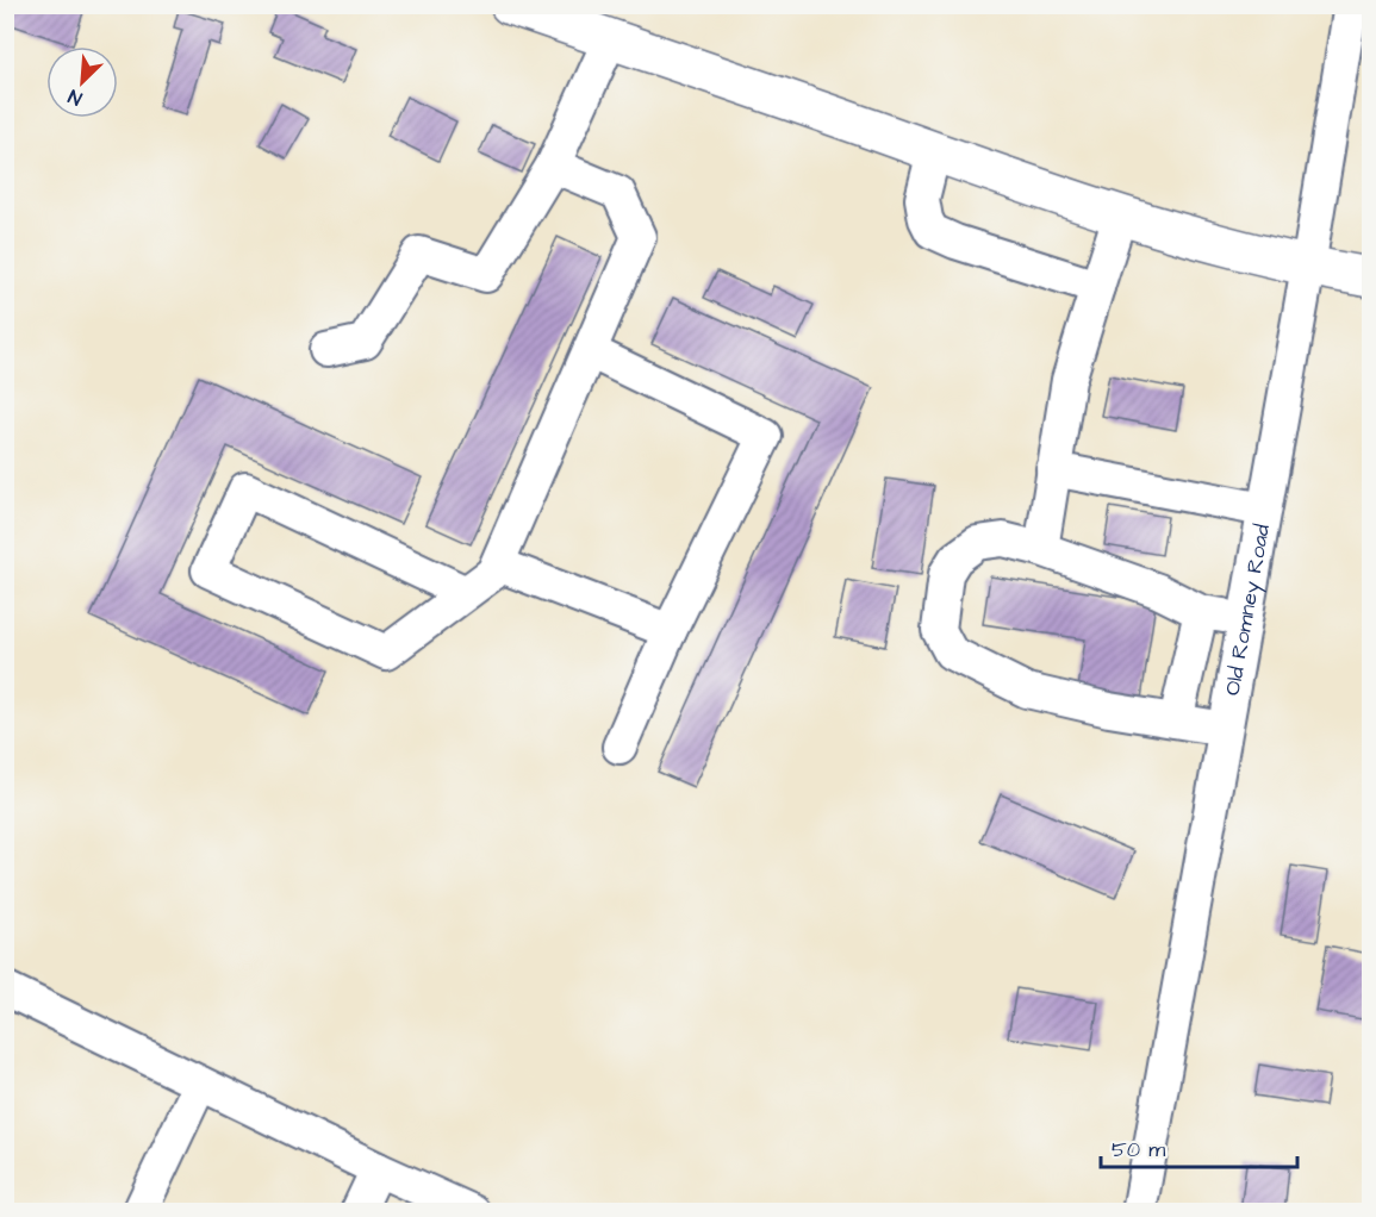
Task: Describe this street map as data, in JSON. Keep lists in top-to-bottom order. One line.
{"streets":{"street":["Old Romney Road"]},"scale_bar":"50 m","north":"bottom left"}
